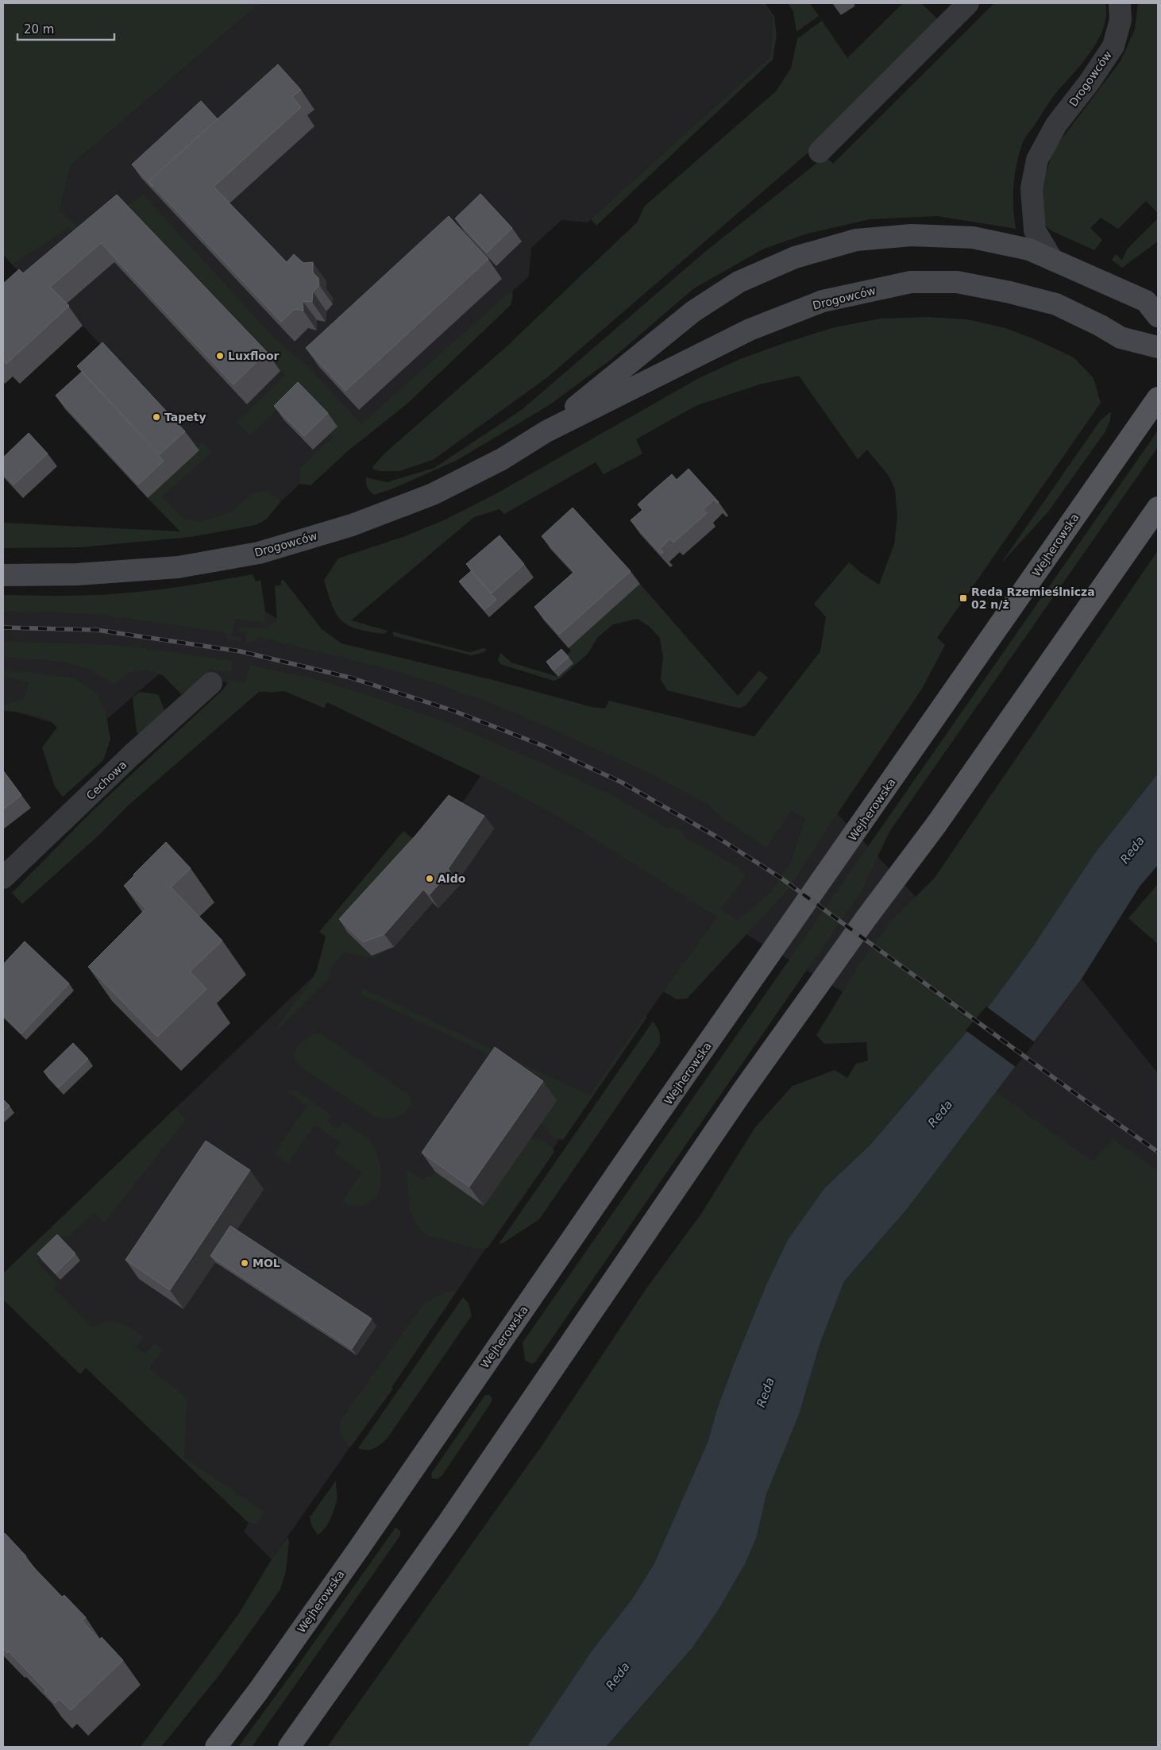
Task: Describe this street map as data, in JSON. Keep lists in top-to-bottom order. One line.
{"streets":{"main road":["Wejherowska"],"street":["Drogowców","Cechowa"]},"water":["Reda"],"places":{"other":["Luxfloor","Tapety","Aldo","MOL"],"transit":["Reda Rzemieślnicza 02 n/ż"]},"scale_bar":"20 m"}
